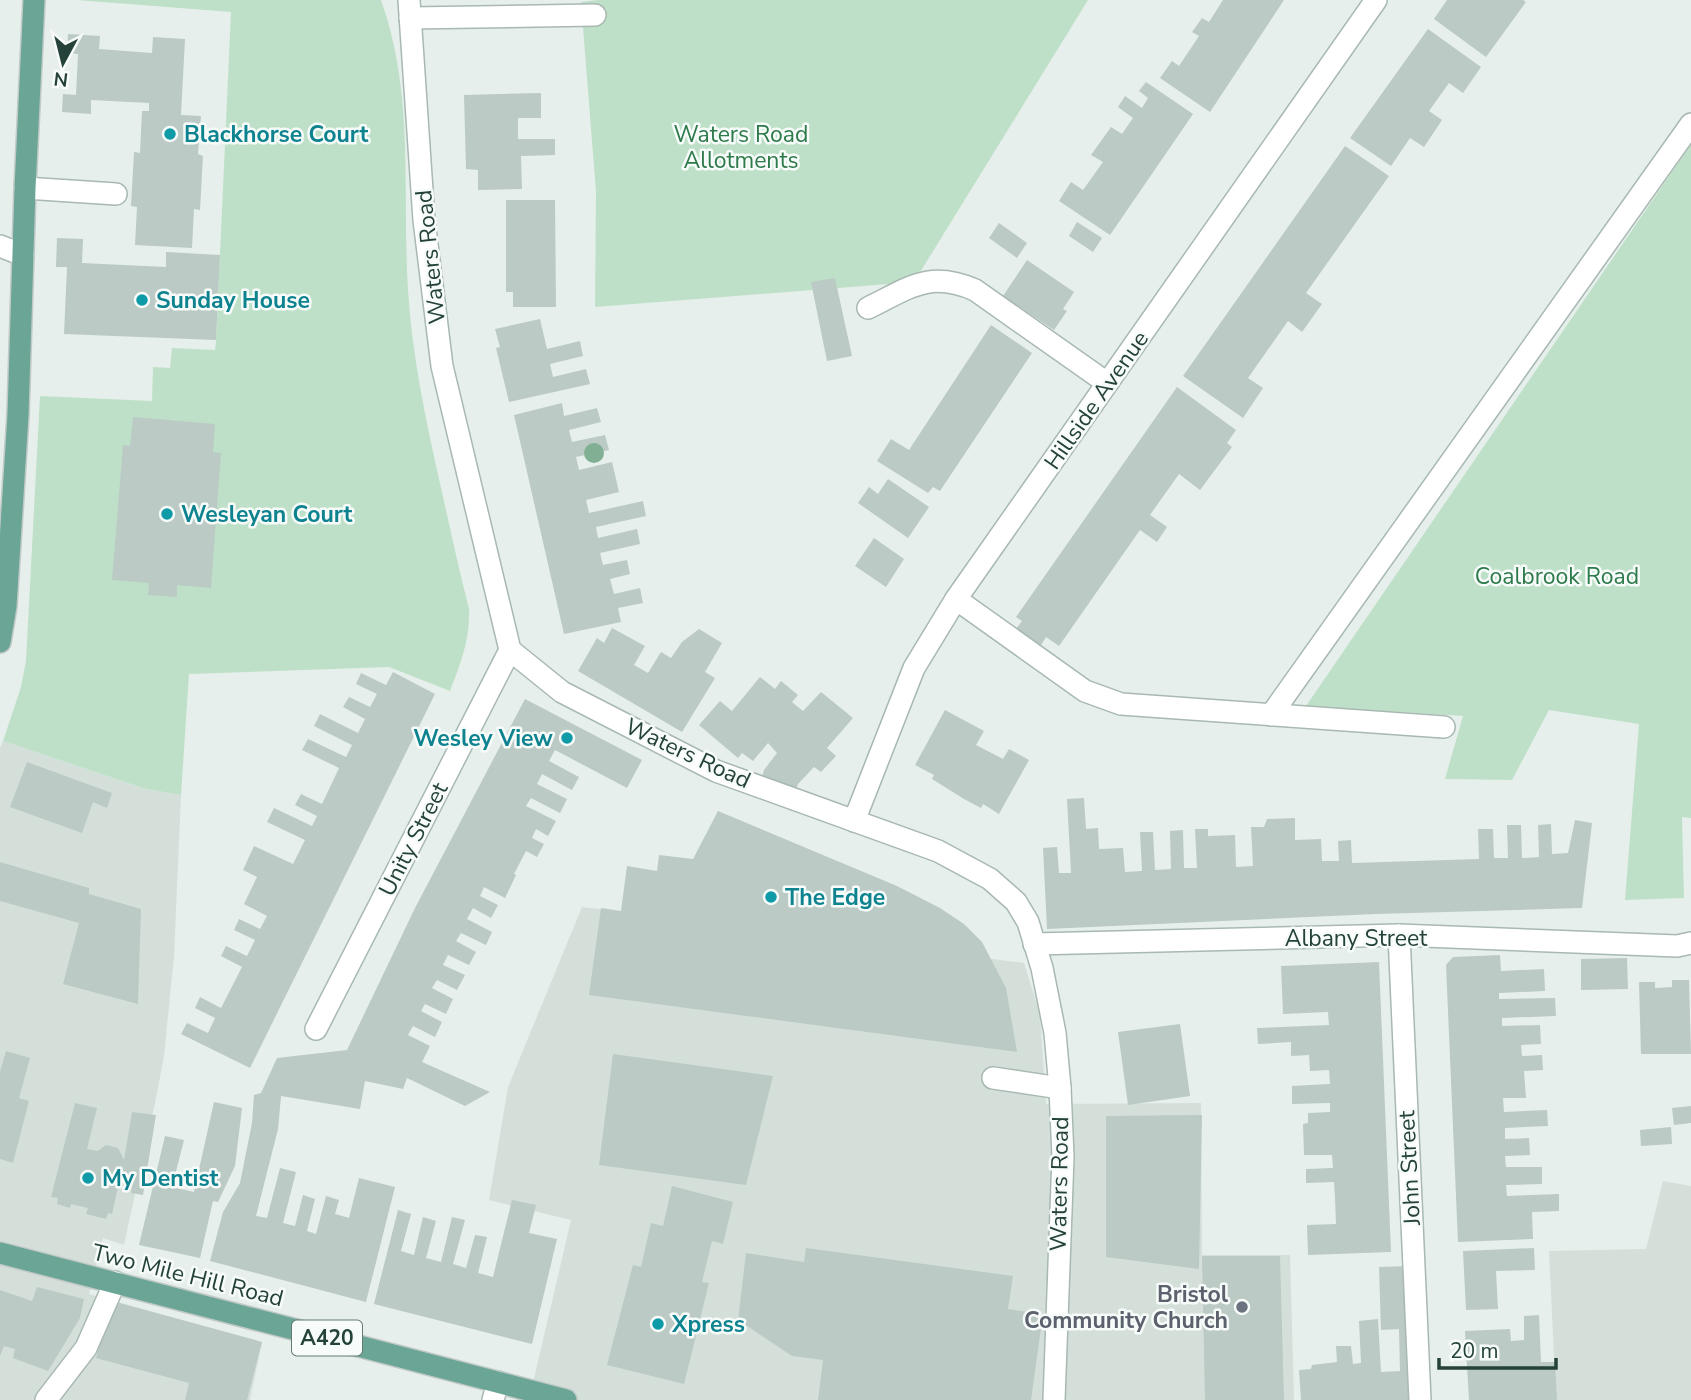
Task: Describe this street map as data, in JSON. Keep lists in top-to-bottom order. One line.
{"streets":{"main road":["Two Mile Hill Road","A420"],"street":["Waters Road","Hillside Avenue","Unity Street","Albany Street","John Street"]},"crossings":[["Waters Road","Hillside Avenue"],["Waters Road","Unity Street"],["Waters Road","Albany Street"],["Albany Street","John Street"]],"parks":["Waters Road Allotments","Coalbrook Road"],"places":["Blackhorse Court","Sunday House","Wesleyan Court","Wesley View","The Edge","My Dentist","Bristol Community Church","Xpress"],"scale_bar":"20 m","north":"bottom"}
